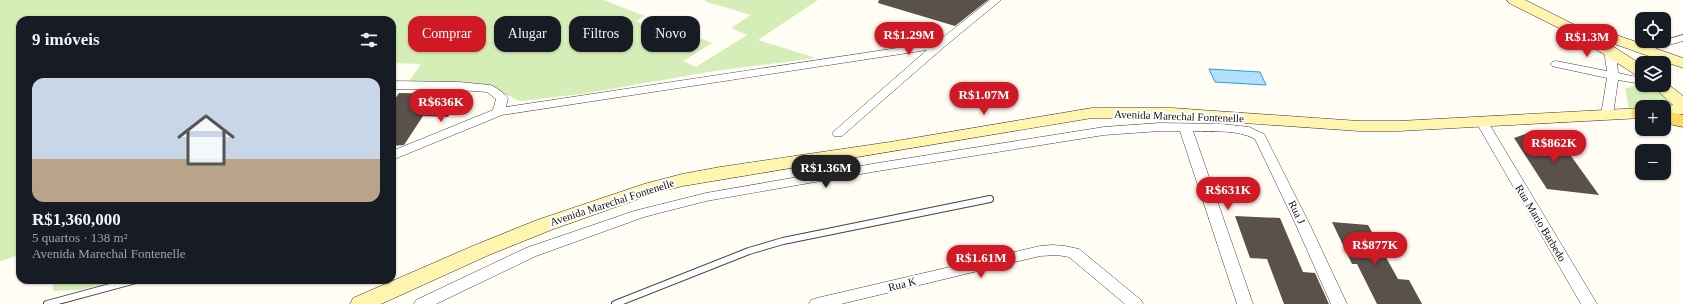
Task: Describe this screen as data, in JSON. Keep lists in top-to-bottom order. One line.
{"streets":{"main road":["Avenida Marechal Fontenelle"],"street":["Rua J","Rua Mario Barbedo","Rua K"]},"crossings":[["Avenida Marechal Fontenelle","Rua Mario Barbedo"]],"page":{"map_buttons":["+","−"],"chip":["Comprar","Alugar","Filtros","Novo"],"heading":"9 imóveis","price":["R$1.29M","R$1.3M","R$1.07M","R$636K","R$862K","R$1.36M","R$631K","R$877K","R$1.61M"],"list":[{"name":"R$1,360,000","note":"5 quartos · 138 m² · Avenida Marechal Fontenelle"}]}}
